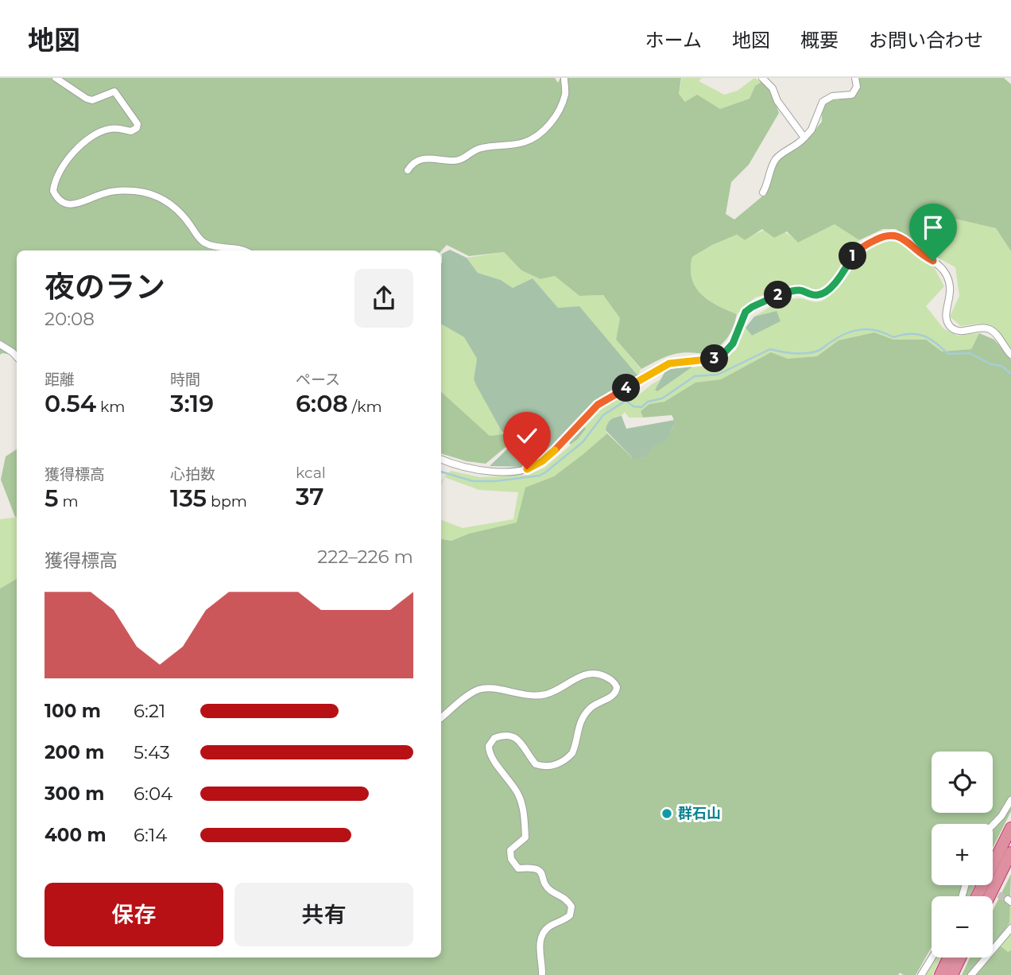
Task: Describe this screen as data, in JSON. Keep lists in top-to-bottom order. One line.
{"places":["群石山"],"page":{"header":"地図","nav":["ホーム","地図","概要","お問い合わせ"],"pins":["1","2","3","4"],"heading":["夜のラン","20:08"],"stats":[["距離","0.54 km"],["時間","3:19"],["ペース","6:08 /km"],["獲得標高","5 m"],["心拍数","135 bpm"],["kcal","37"]],"chart":["獲得標高","222–226 m"],"list":[{"name":"100 m","note":"6:21"},{"name":"200 m","note":"5:43"},{"name":"300 m","note":"6:04"},{"name":"400 m","note":"6:14"}],"map_buttons":["+","−"],"buttons":["保存","共有"]}}
